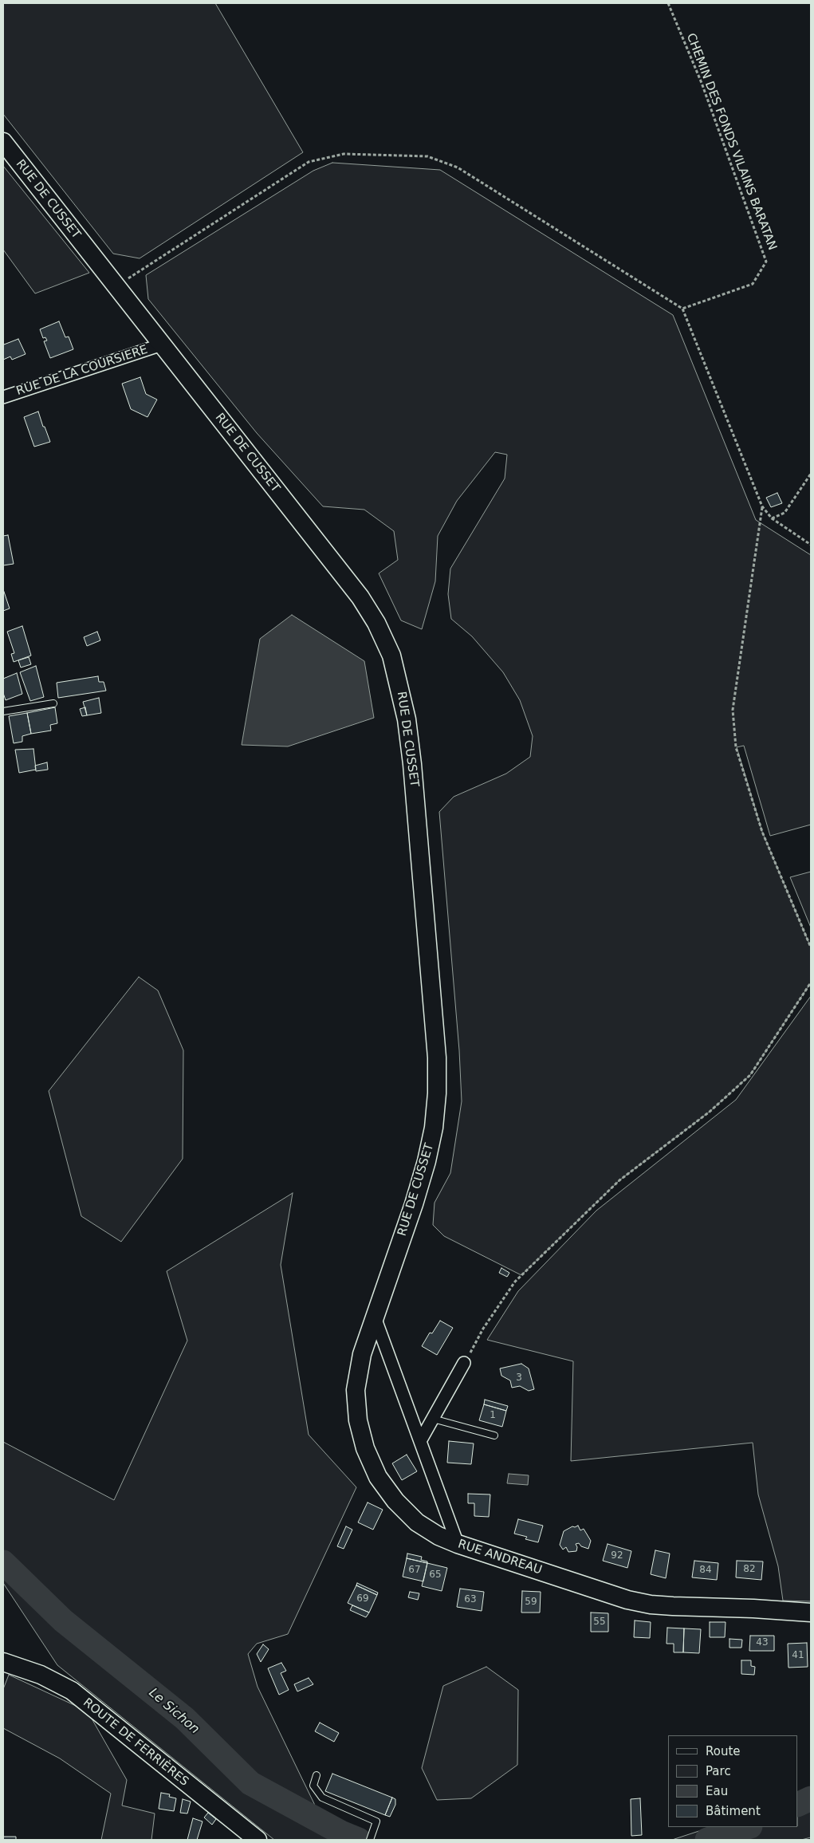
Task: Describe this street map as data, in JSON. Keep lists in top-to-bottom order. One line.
{"streets":{"street":["RUE DE CUSSET","RUE DE LA COURSIERE","RUE ANDREAU","ROUTE DE FERRIÈRES"],"path":["CHEMIN DES FONDS VILAINS BARATAN"]},"crossings":[["RUE DE CUSSET","RUE DE LA COURSIERE"],["RUE DE CUSSET","RUE ANDREAU"]],"water":["Le Sichon"],"house_numbers":["3","1","92","82","67","84","65","69","63","59","55","43","41"],"legend":["Route","Parc","Eau","Bâtiment"]}
